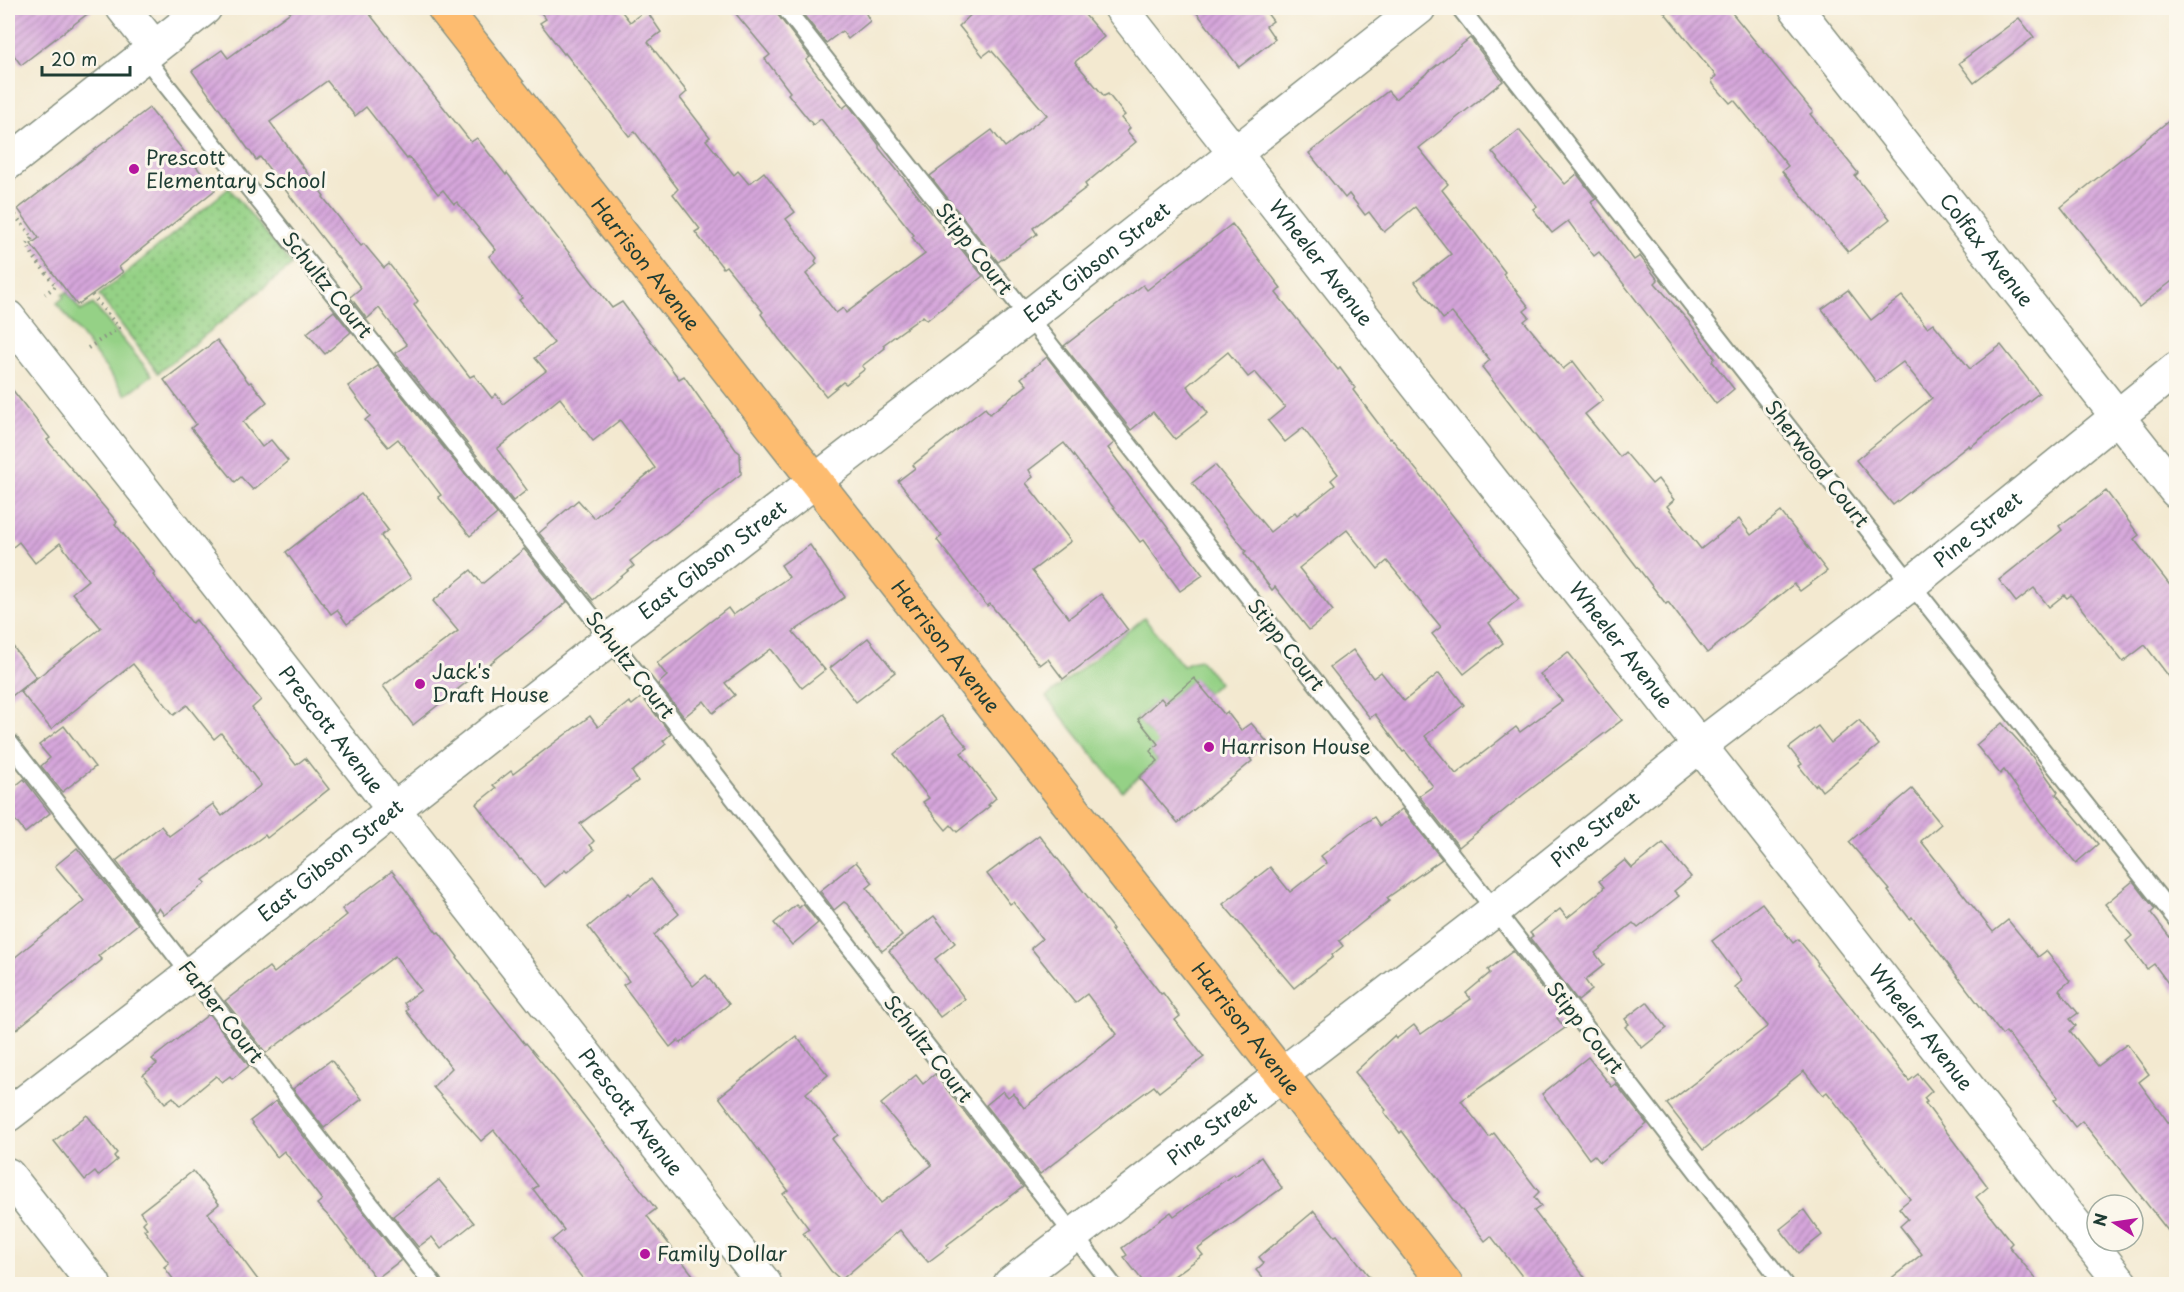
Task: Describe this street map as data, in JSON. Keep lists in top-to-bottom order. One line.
{"streets":{"main road":["Harrison Avenue"],"street":["Colfax Avenue","East Gibson Street","Wheeler Avenue","Pine Street","Prescott Avenue"],"lane":["Stipp Court","Schultz Court","Sherwood Court","Farber Court"]},"crossings":[["Stipp Court","East Gibson Street"],["Stipp Court","Pine Street"],["Colfax Avenue","Pine Street"],["East Gibson Street","Harrison Avenue"],["East Gibson Street","Wheeler Avenue"],["East Gibson Street","Schultz Court"],["East Gibson Street","Prescott Avenue"],["East Gibson Street","Farber Court"],["Harrison Avenue","Pine Street"],["Wheeler Avenue","Pine Street"],["Schultz Court","Pine Street"],["Sherwood Court","Pine Street"]],"places":["Prescott Elementary School","Jack's Draft House","Harrison House","Family Dollar"],"scale_bar":"20 m","north":"left"}
